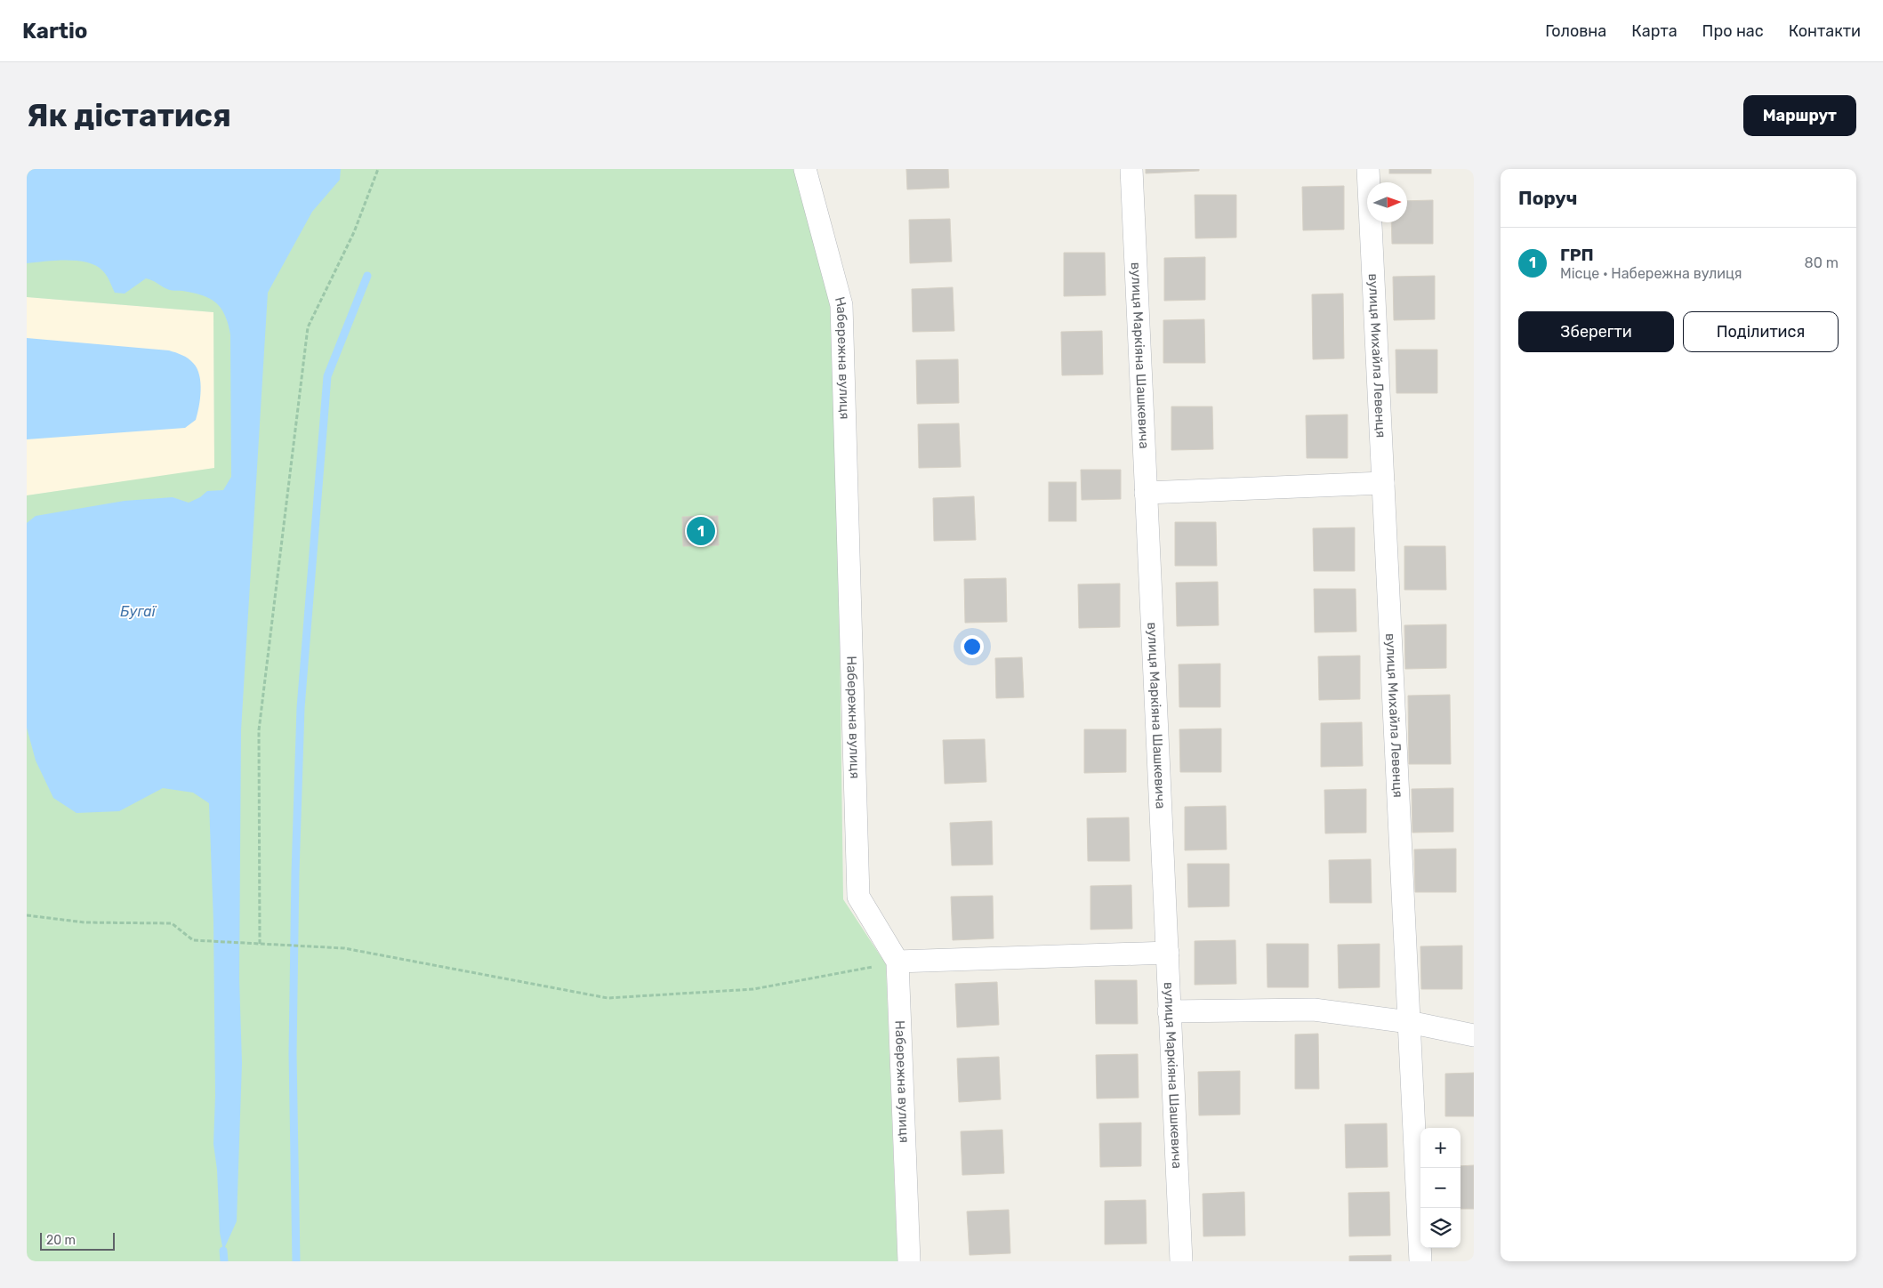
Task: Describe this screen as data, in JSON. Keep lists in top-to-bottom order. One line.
{"streets":{"street":["вулиця Маркіяна Шашкевича","вулиця Михайла Левенця","Набережна вулиця"]},"water":["Бугаї"],"scale_bar":"20 m","north":"right","page":{"header":"Kartio","nav":["Головна","Карта","Про нас","Контакти"],"buttons":["Маршрут",["Зберегти","Поділитися"]],"title":"Як дістатися","heading":"Поруч","list":[{"mark":"1","name":"ГРП","note":"Місце · Набережна вулиця","value":"80 m"}],"pins":"1","map_buttons":["+","−"],"scale":"20 m"}}
